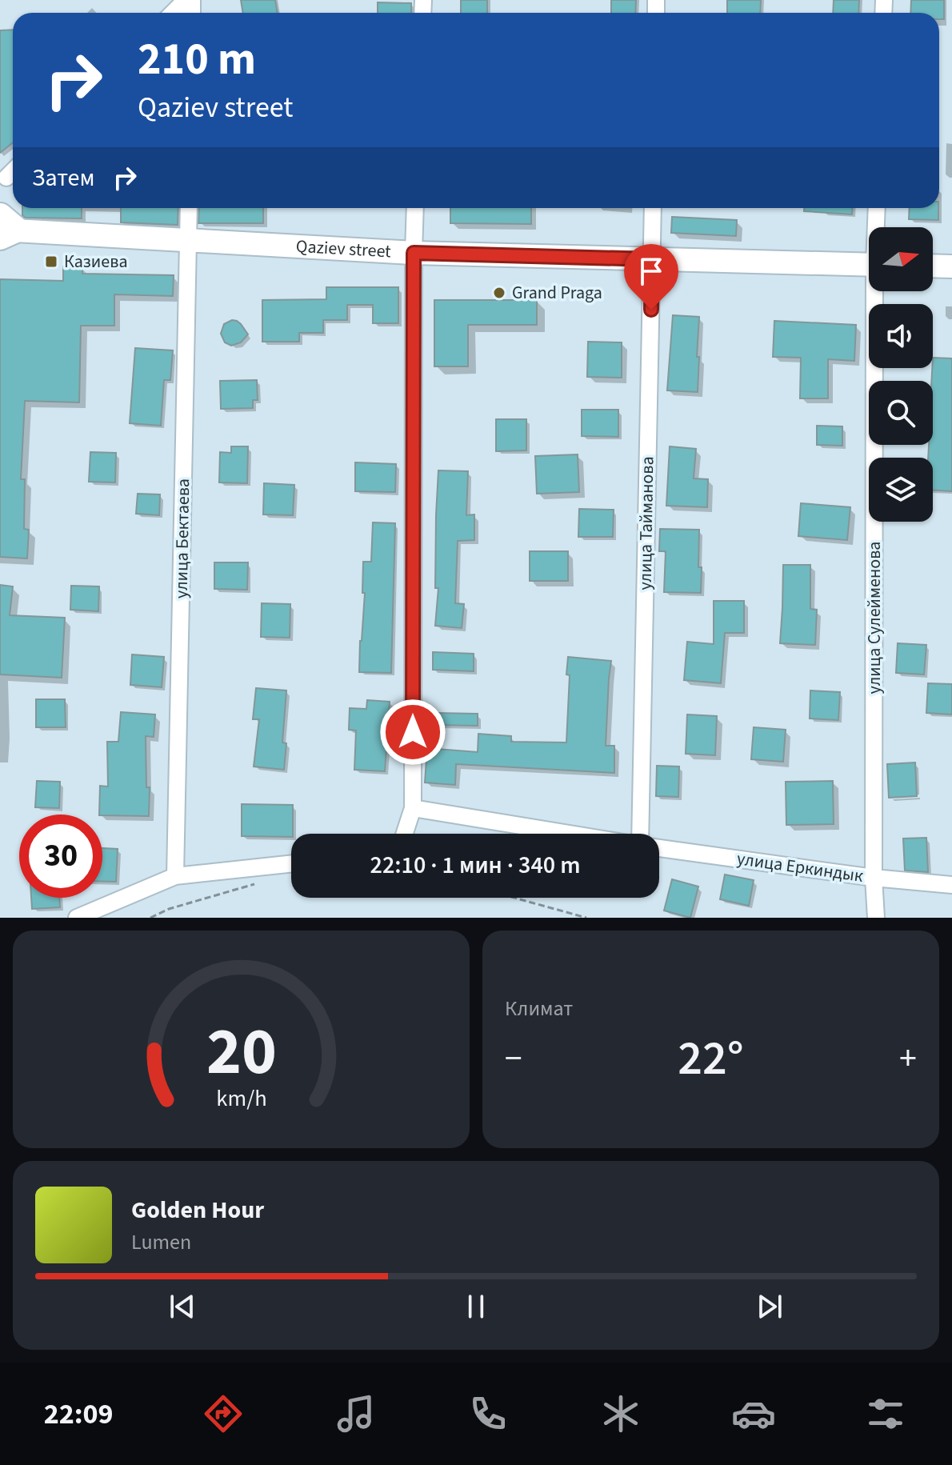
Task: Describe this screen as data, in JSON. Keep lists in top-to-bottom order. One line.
{"streets":{"street":["Qaziev street","улица Тайманова","улица Бектаева","улица Сулейменова","улица Еркиндык"]},"crossings":[["Qaziev street","улица Тайманова"],["Qaziev street","улица Бектаева"],["улица Сулейменова","улица Еркиндык"]],"places":{"transit":["Казиева"],"other":["Grand Praga"]},"north":"right","page":{"turn":["210 m","Qaziev street"],"then":"Затем","limit":"30","trip":"22:10 · 1 мин · 340 m","tile":"Климат","heat":["−","22°","+"],"song":["Golden Hour","Lumen"],"tabs":"22:09","gauge":["20","km/h"]}}
